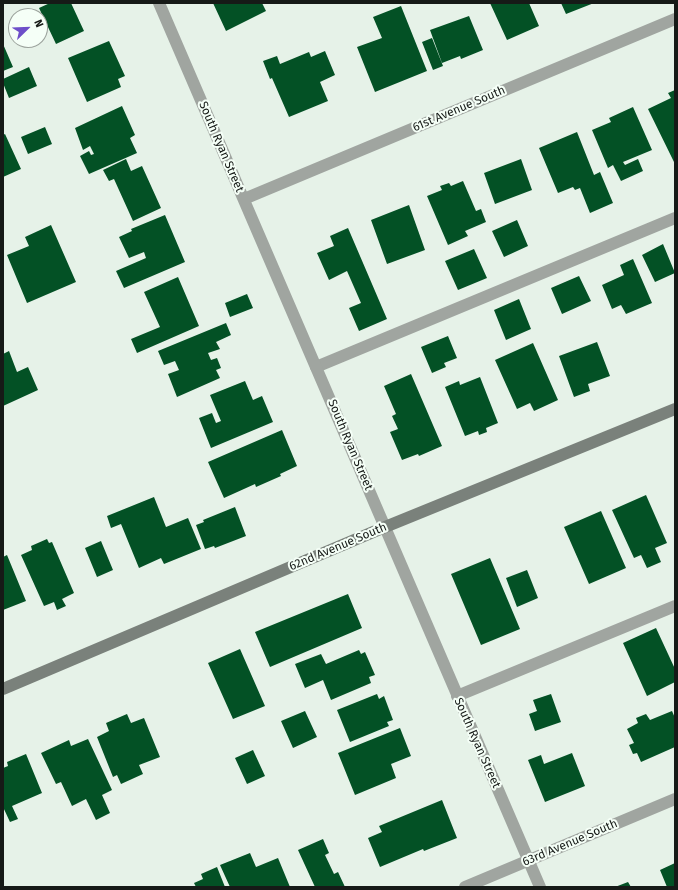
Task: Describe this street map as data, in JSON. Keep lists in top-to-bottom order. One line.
{"streets":{"street":["61st Avenue South","South Ryan Street","62nd Avenue South","63rd Avenue South"]},"crossings":[["61st Avenue South","South Ryan Street"],["South Ryan Street","62nd Avenue South"],["South Ryan Street","63rd Avenue South"]],"north":"top right"}
